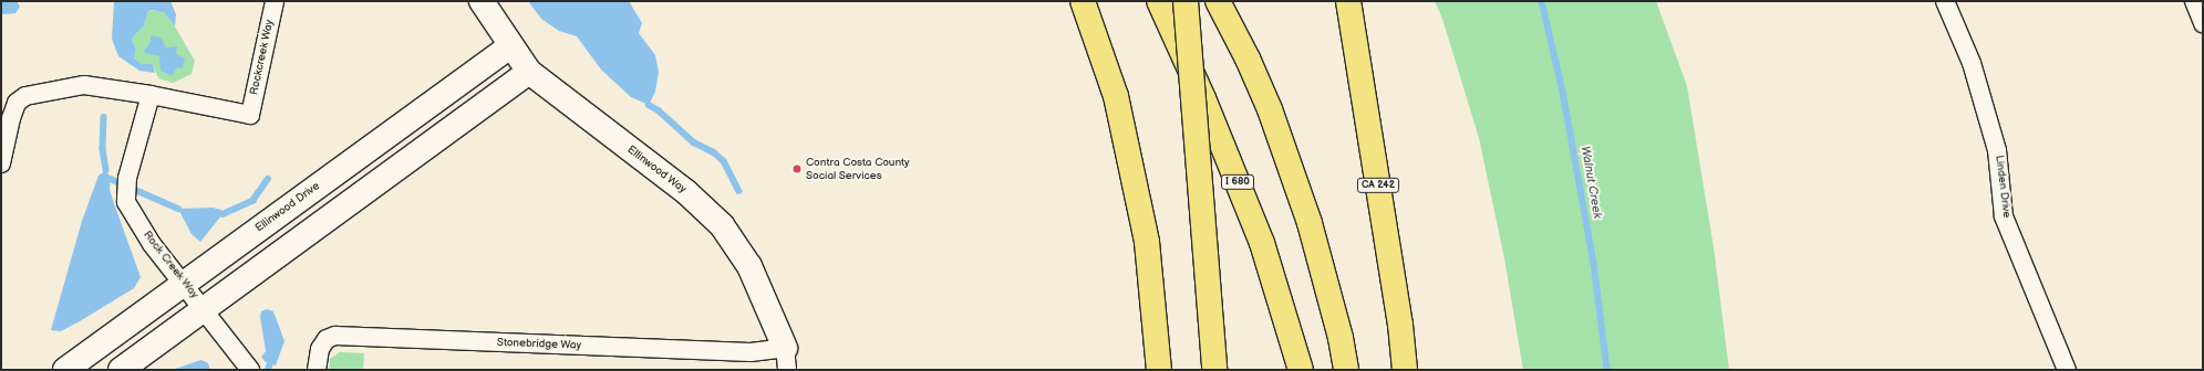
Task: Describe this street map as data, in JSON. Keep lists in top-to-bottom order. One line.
{"streets":{"highway":["I 680","CA 242"],"street":["Rockcreek Way","Ellinwood Way","Linden Drive","Ellinwood Drive","Rock Creek Way","Stonebridge Way"]},"crossings":[["Rockcreek Way","Rock Creek Way"],["Ellinwood Way","Ellinwood Drive"],["Ellinwood Way","Stonebridge Way"],["Ellinwood Drive","Rock Creek Way"]],"water":["Walnut Creek"],"places":["Contra Costa County Social Services"]}
